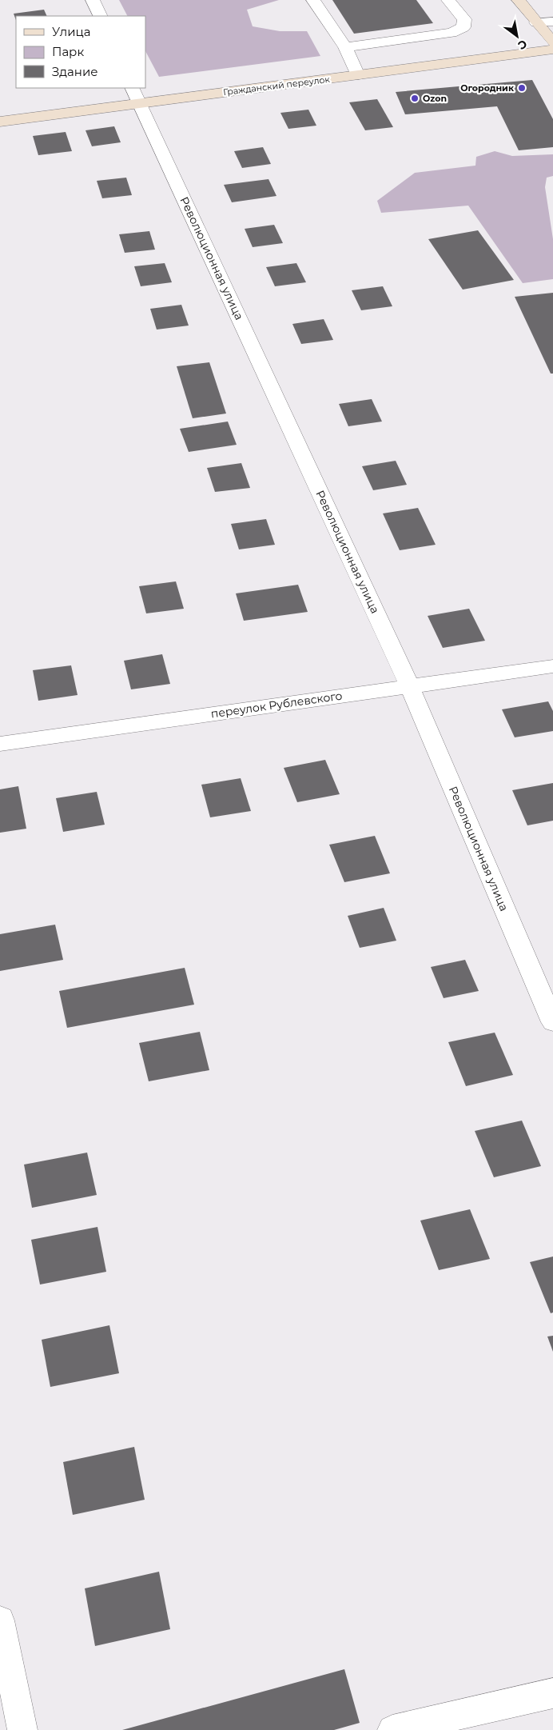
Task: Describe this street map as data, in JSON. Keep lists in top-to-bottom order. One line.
{"streets":{"street":["Гражданский переулок","Революционная улица","переулок Рублевского"]},"crossings":[["Гражданский переулок","Революционная улица"],["Революционная улица","переулок Рублевского"]],"places":["Огородник","Ozon"],"legend":["Улица","Парк","Здание"],"north":"bottom right"}
